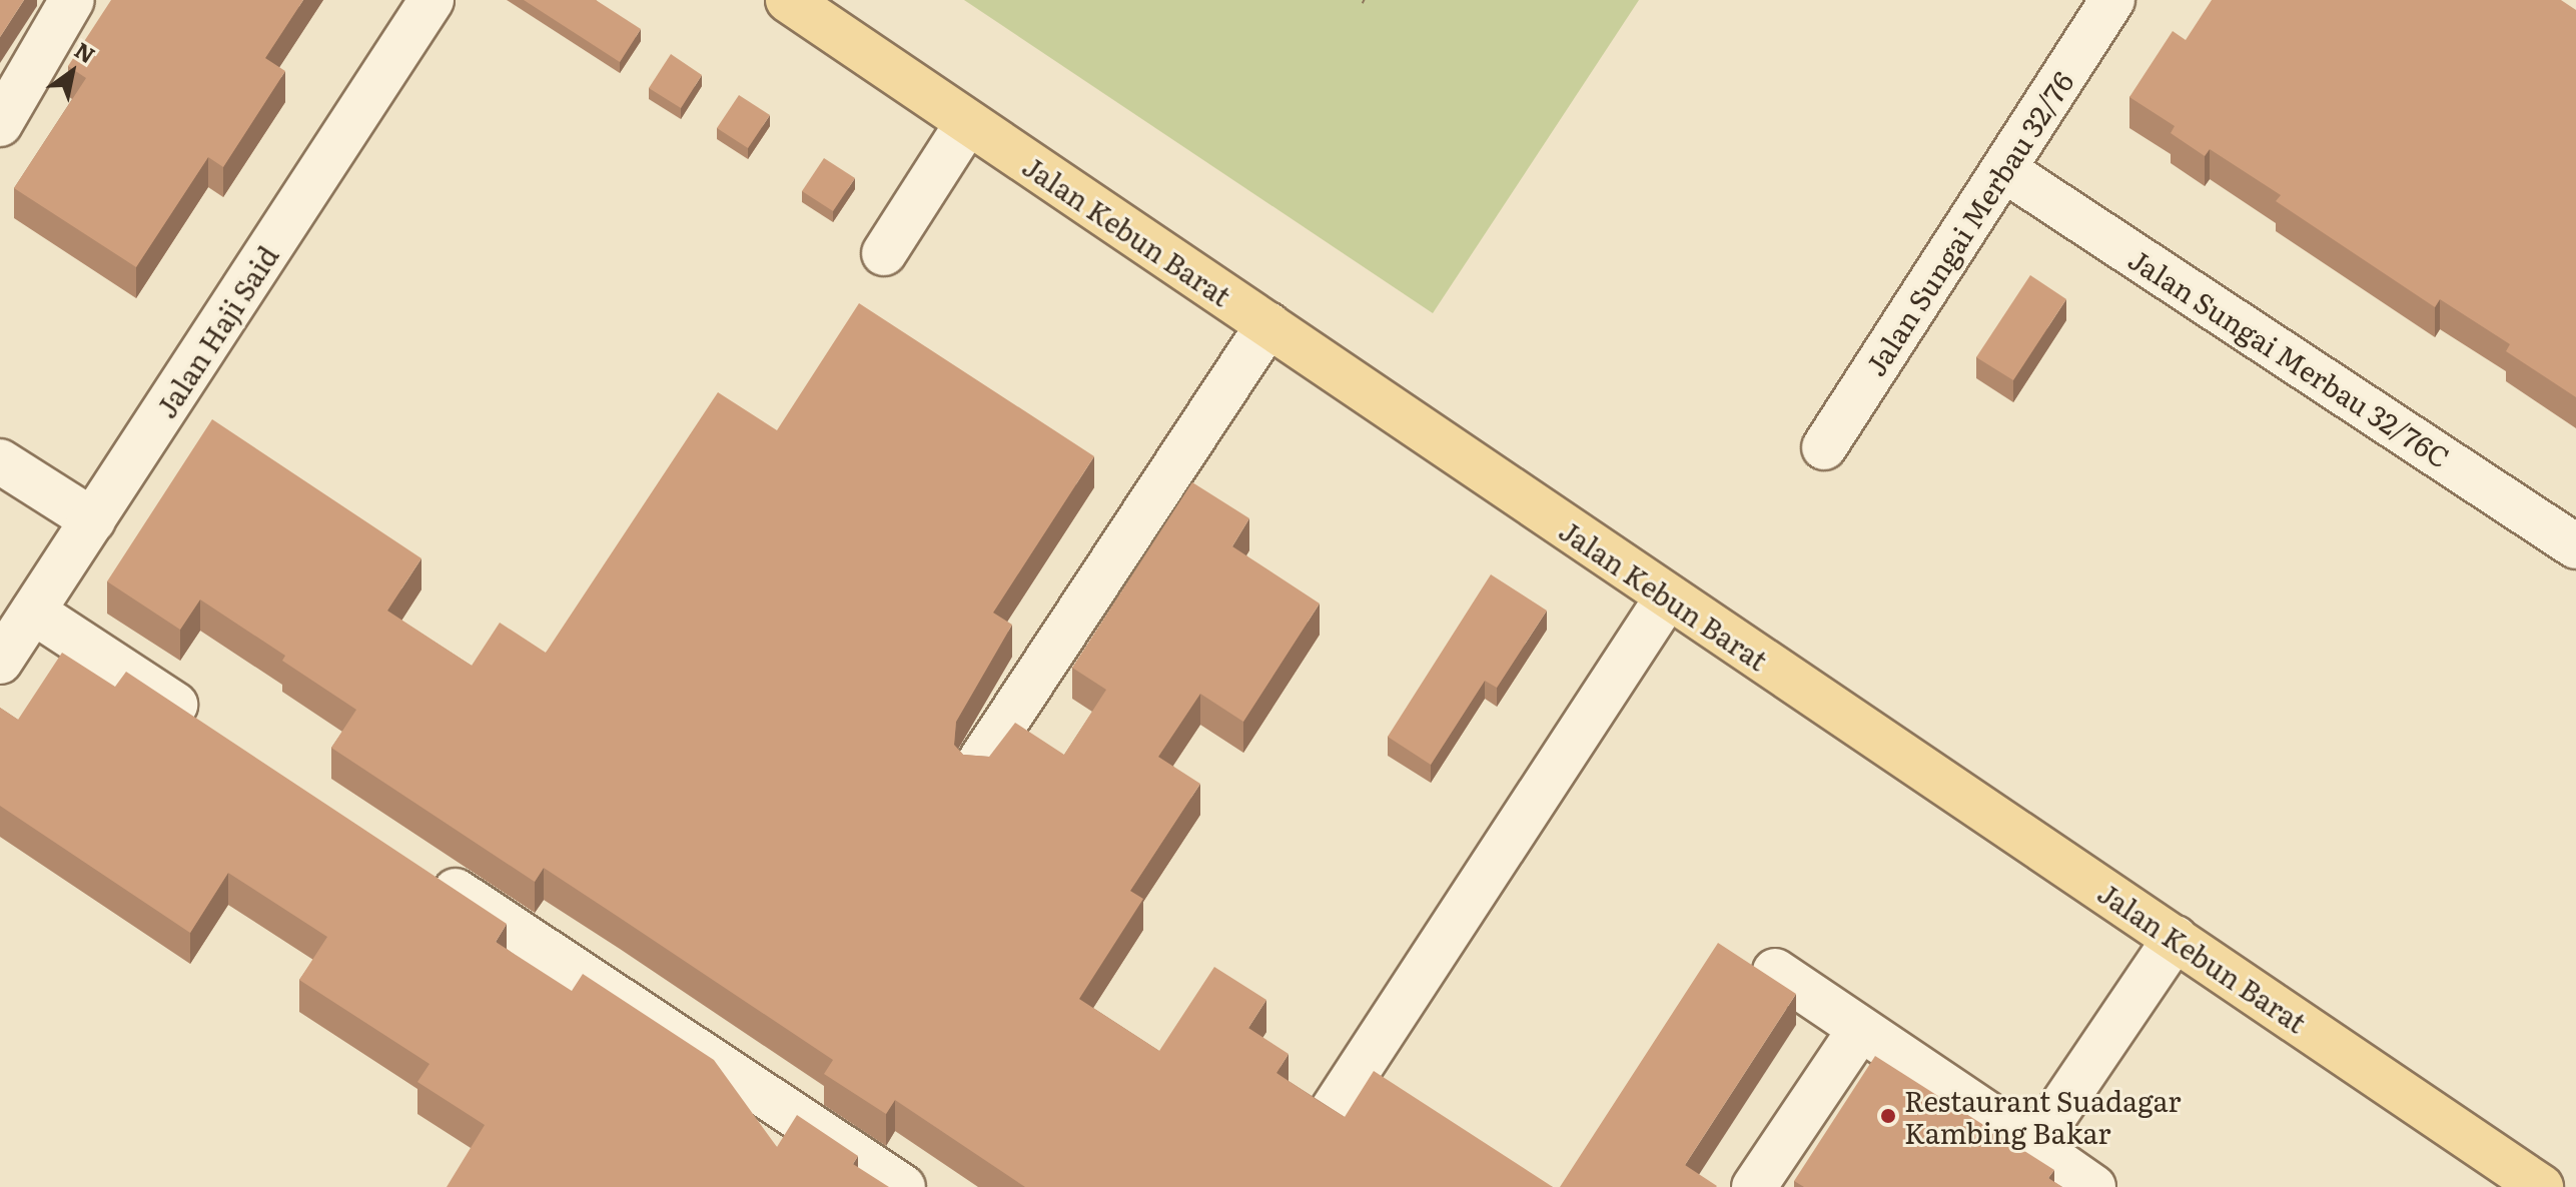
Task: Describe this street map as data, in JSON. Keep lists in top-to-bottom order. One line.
{"streets":{"main road":["Jalan Kebun Barat"],"street":["Jalan Sungai Merbau 32/76","Jalan Haji Said","Jalan Sungai Merbau 32/76C"]},"crossings":[["Jalan Sungai Merbau 32/76","Jalan Sungai Merbau 32/76C"]],"places":["Restaurant Suadagar Kambing Bakar"],"north":"top right"}
